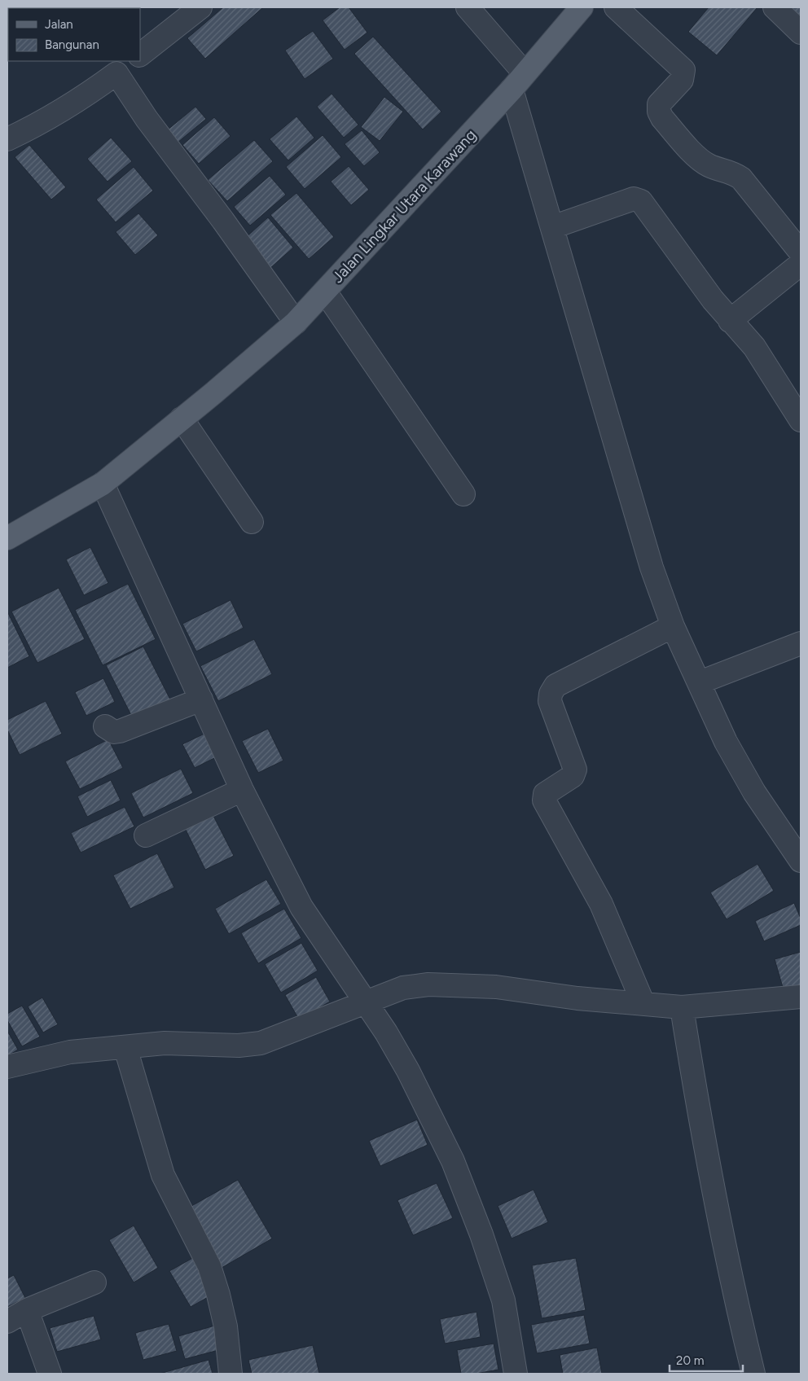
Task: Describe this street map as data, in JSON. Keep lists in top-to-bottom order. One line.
{"streets":{"main road":["Jalan Lingkar Utara Karawang"]},"legend":["Jalan","Bangunan"],"scale_bar":"20 m"}
